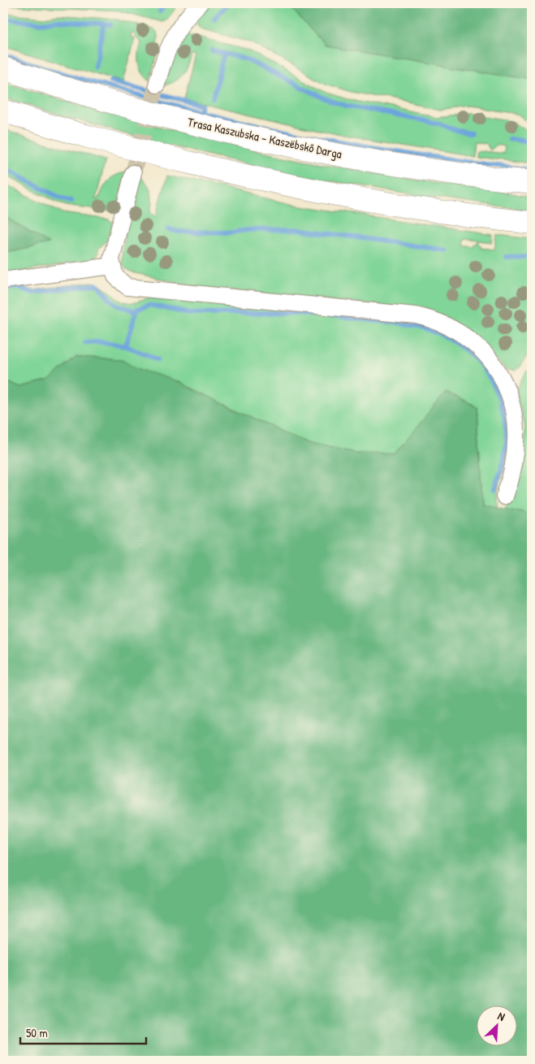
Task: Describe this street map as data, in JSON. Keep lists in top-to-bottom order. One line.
{"streets":{"highway":["Trasa Kaszubska – Kaszëbskô Darga"]},"scale_bar":"50 m","north":"top right"}
